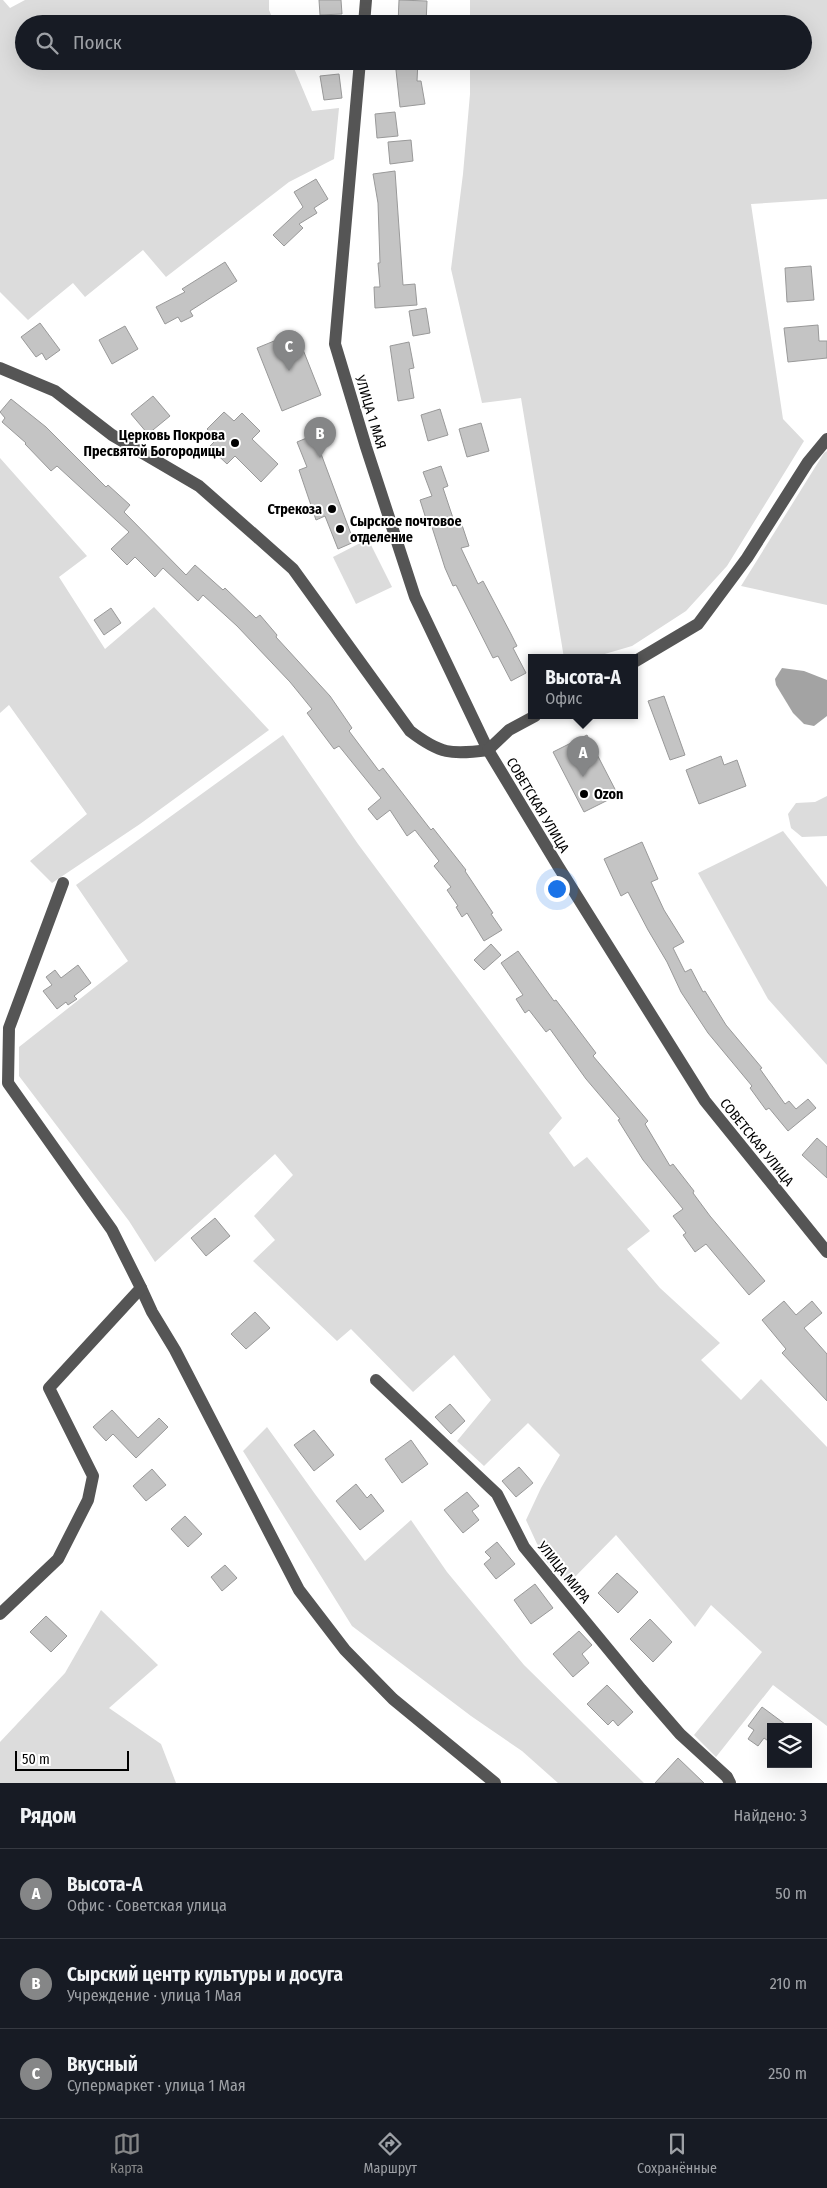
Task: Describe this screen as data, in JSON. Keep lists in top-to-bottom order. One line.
{"streets":{"street":["УЛИЦА 1 МАЯ","СОВЕТСКАЯ УЛИЦА","УЛИЦА МИРА"]},"crossings":[["УЛИЦА 1 МАЯ","СОВЕТСКАЯ УЛИЦА"]],"places":["Церковь Покрова Пресвятой Богородицы","Стрекоза","Сырское почтовое отделение","Ozon"],"scale_bar":"50 m","page":{"search":"Поиск","pins":["C","B","A"],"popup":["Высота-А","Офис"],"scale":"50 m","heading":["Рядом","Найдено: 3"],"list":[{"mark":"A","name":"Высота-А","note":"Офис · Советская улица","value":"50 m"},{"mark":"B","name":"Сырский центр культуры и досуга","note":"Учреждение · улица 1 Мая","value":"210 m"},{"mark":"C","name":"Вкусный","note":"Супермаркет · улица 1 Мая","value":"250 m"}],"nav":["Карта","Маршрут","Сохранённые"]}}
